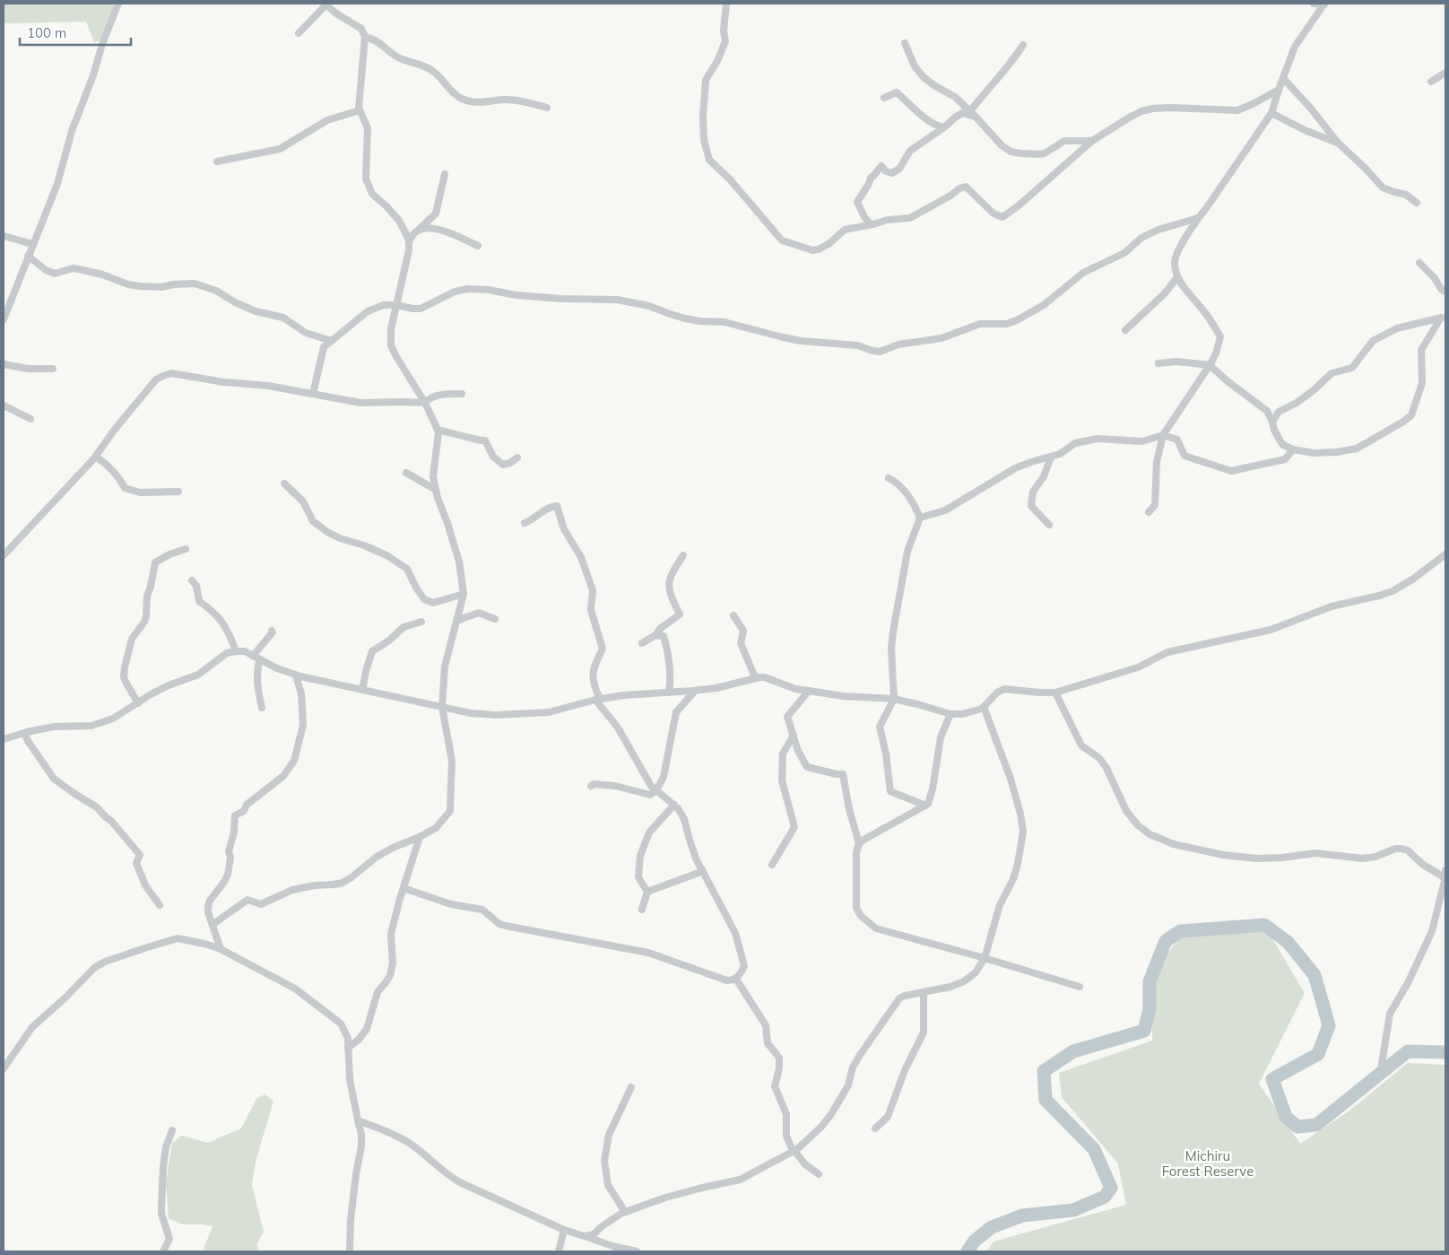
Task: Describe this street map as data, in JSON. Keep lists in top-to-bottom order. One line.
{"parks":["Michiru Forest Reserve"],"scale_bar":"100 m"}
